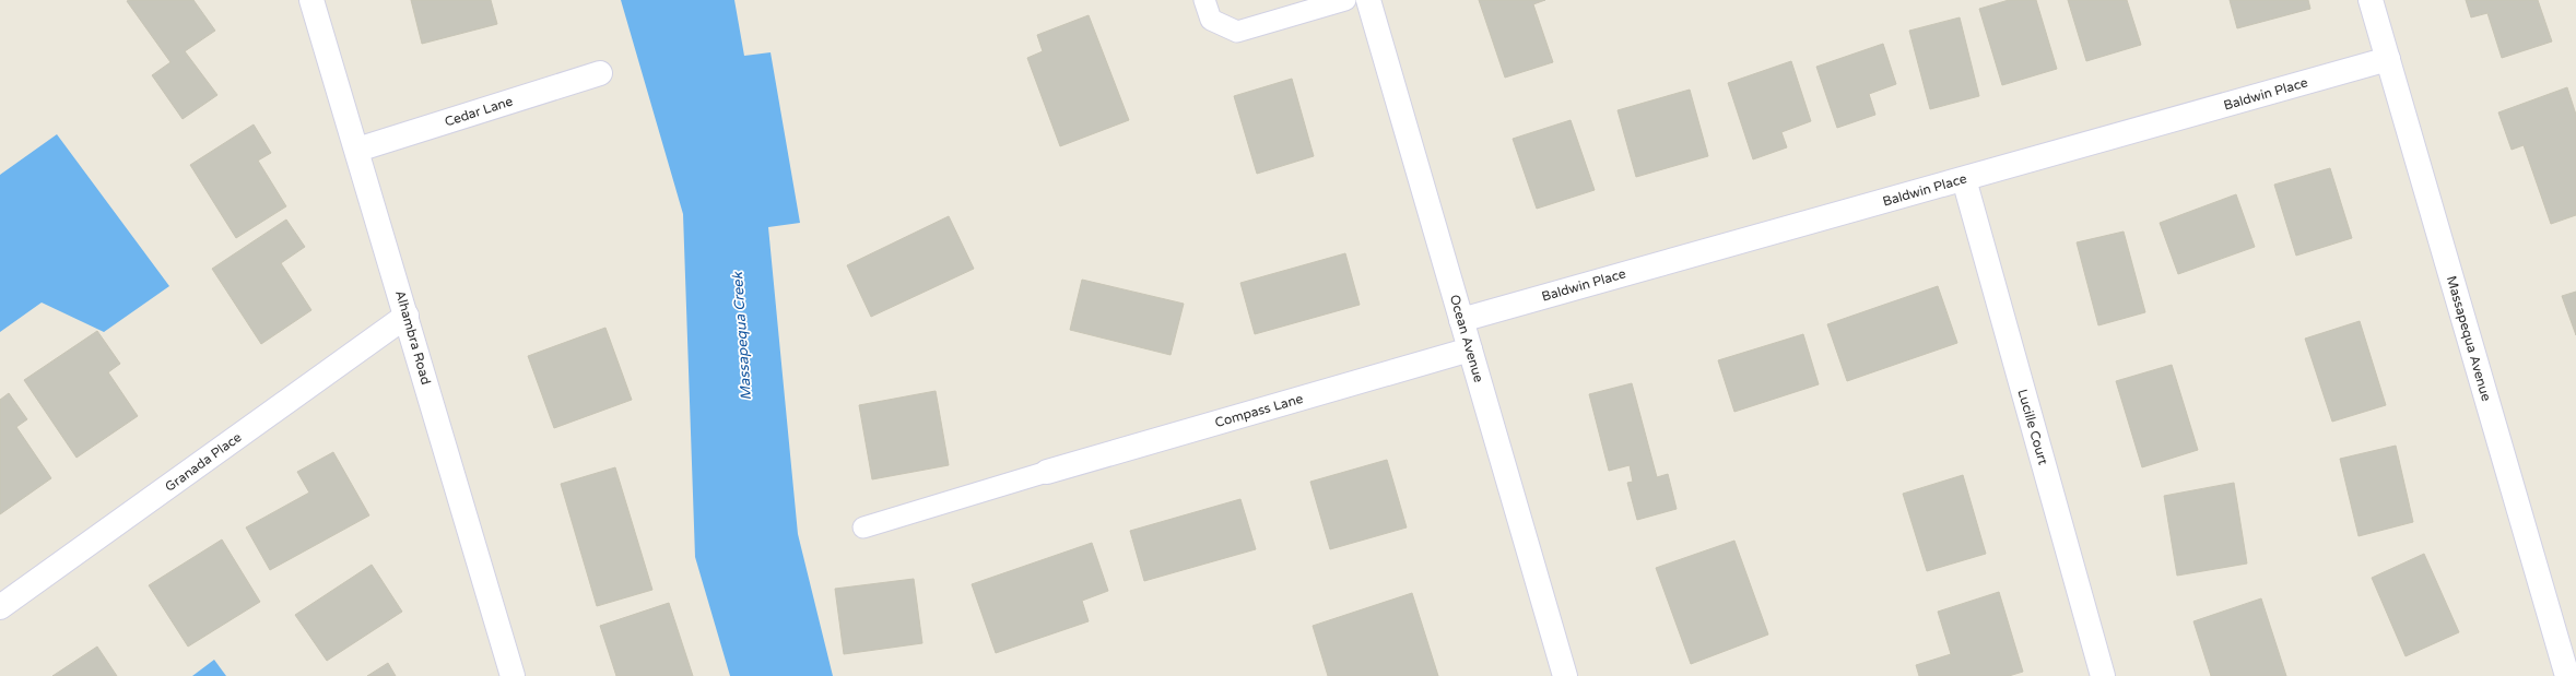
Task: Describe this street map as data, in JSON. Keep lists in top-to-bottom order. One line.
{"streets":{"street":["Baldwin Place","Cedar Lane","Alhambra Road","Ocean Avenue","Massapequa Avenue","Compass Lane","Lucille Court","Granada Place"]},"crossings":[["Baldwin Place","Ocean Avenue"],["Baldwin Place","Massapequa Avenue"],["Baldwin Place","Lucille Court"],["Cedar Lane","Alhambra Road"],["Alhambra Road","Granada Place"],["Ocean Avenue","Compass Lane"]],"water":["Massapequa Creek"]}
